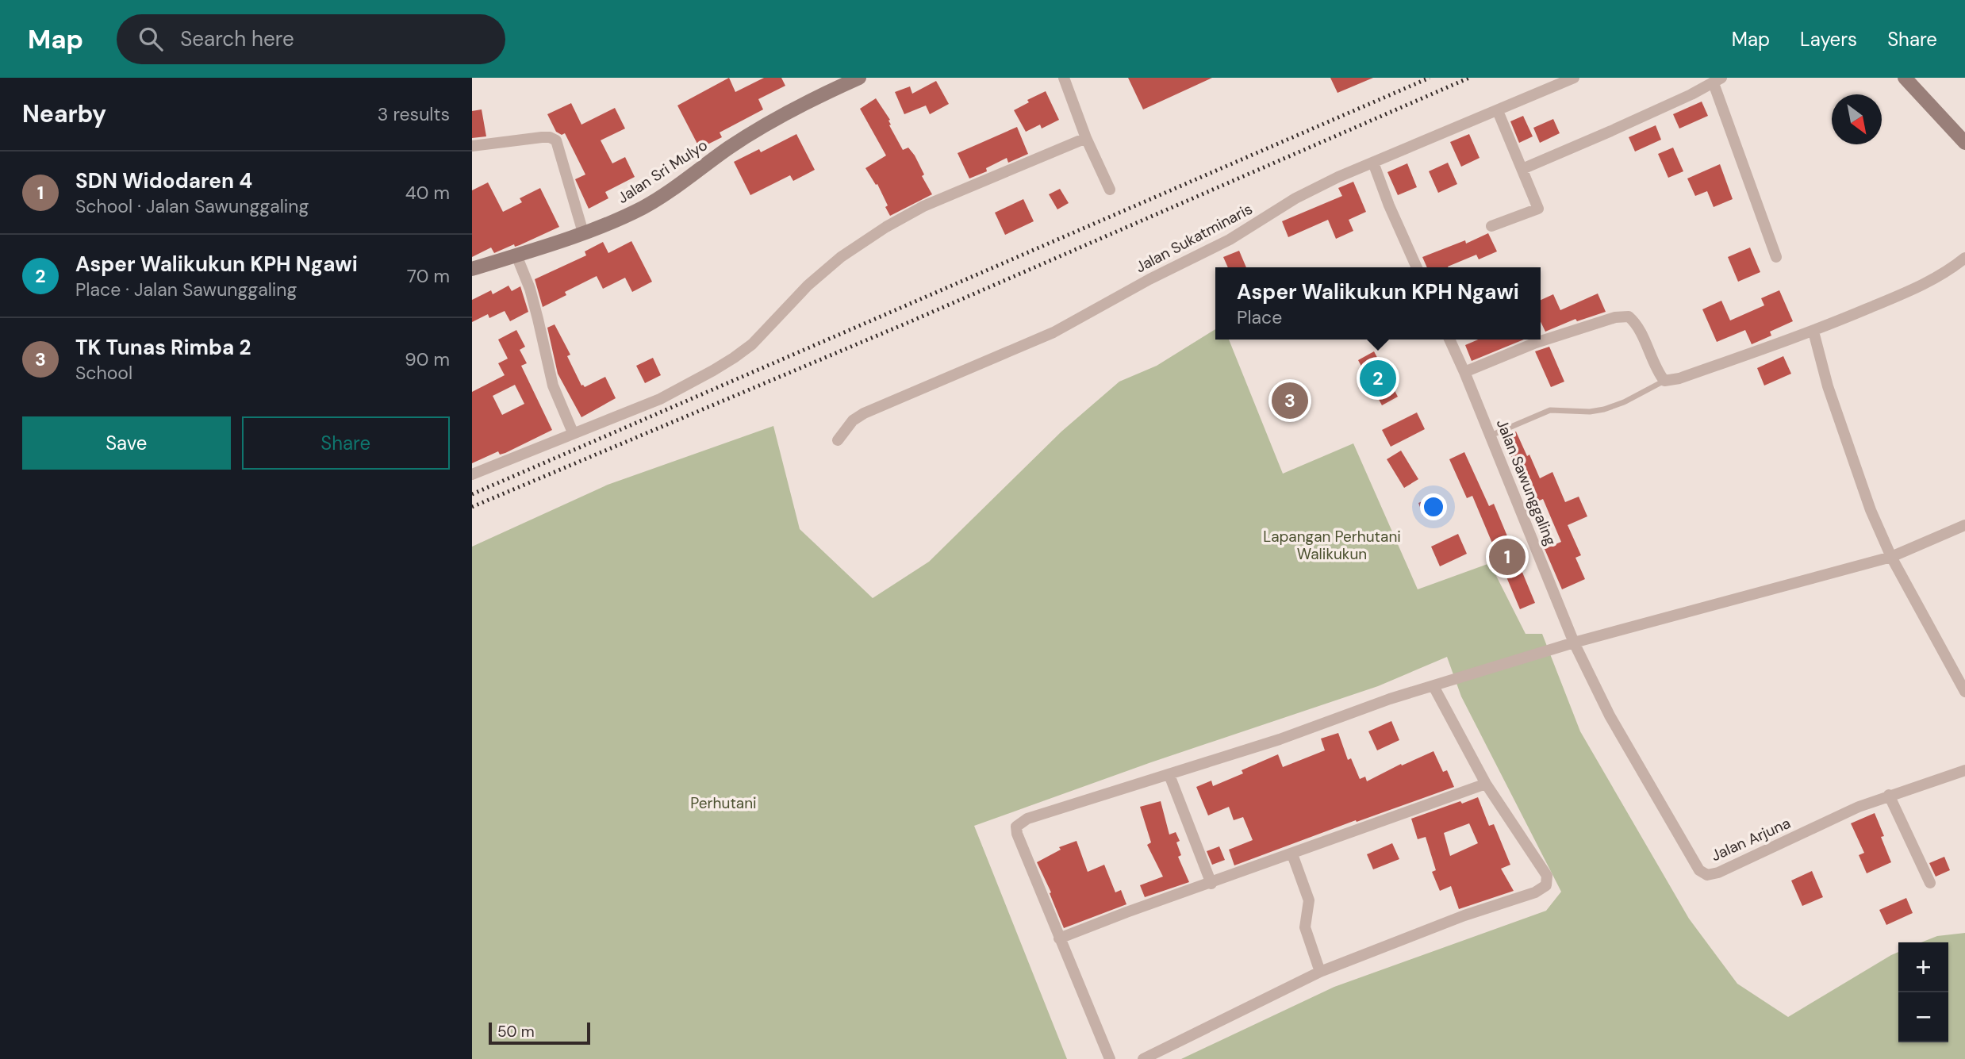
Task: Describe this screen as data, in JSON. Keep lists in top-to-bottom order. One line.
{"streets":{"main road":["Jalan Sri Mulyo"],"street":["Jalan Sukatminaris","Jalan Sawunggaling","Jalan Arjuna"]},"crossings":[["Jalan Sawunggaling","Jalan Arjuna"]],"parks":["Lapangan Perhutani Walikukun","Perhutani"],"scale_bar":"50 m","north":"bottom right","page":{"header":"Map","search":"Search here","nav":["Map","Layers","Share"],"heading":["Nearby","3 results"],"list":[{"mark":"1","name":"SDN Widodaren 4","note":"School · Jalan Sawunggaling","value":"40 m"},{"mark":"2","name":"Asper Walikukun KPH Ngawi","note":"Place · Jalan Sawunggaling","value":"70 m"},{"mark":"3","name":"TK Tunas Rimba 2","note":"School","value":"90 m"}],"popup":["Asper Walikukun KPH Ngawi","Place"],"pins":["2","3","1"],"buttons":["Save","Share"],"map_buttons":["+","−"],"scale":"50 m"}}
